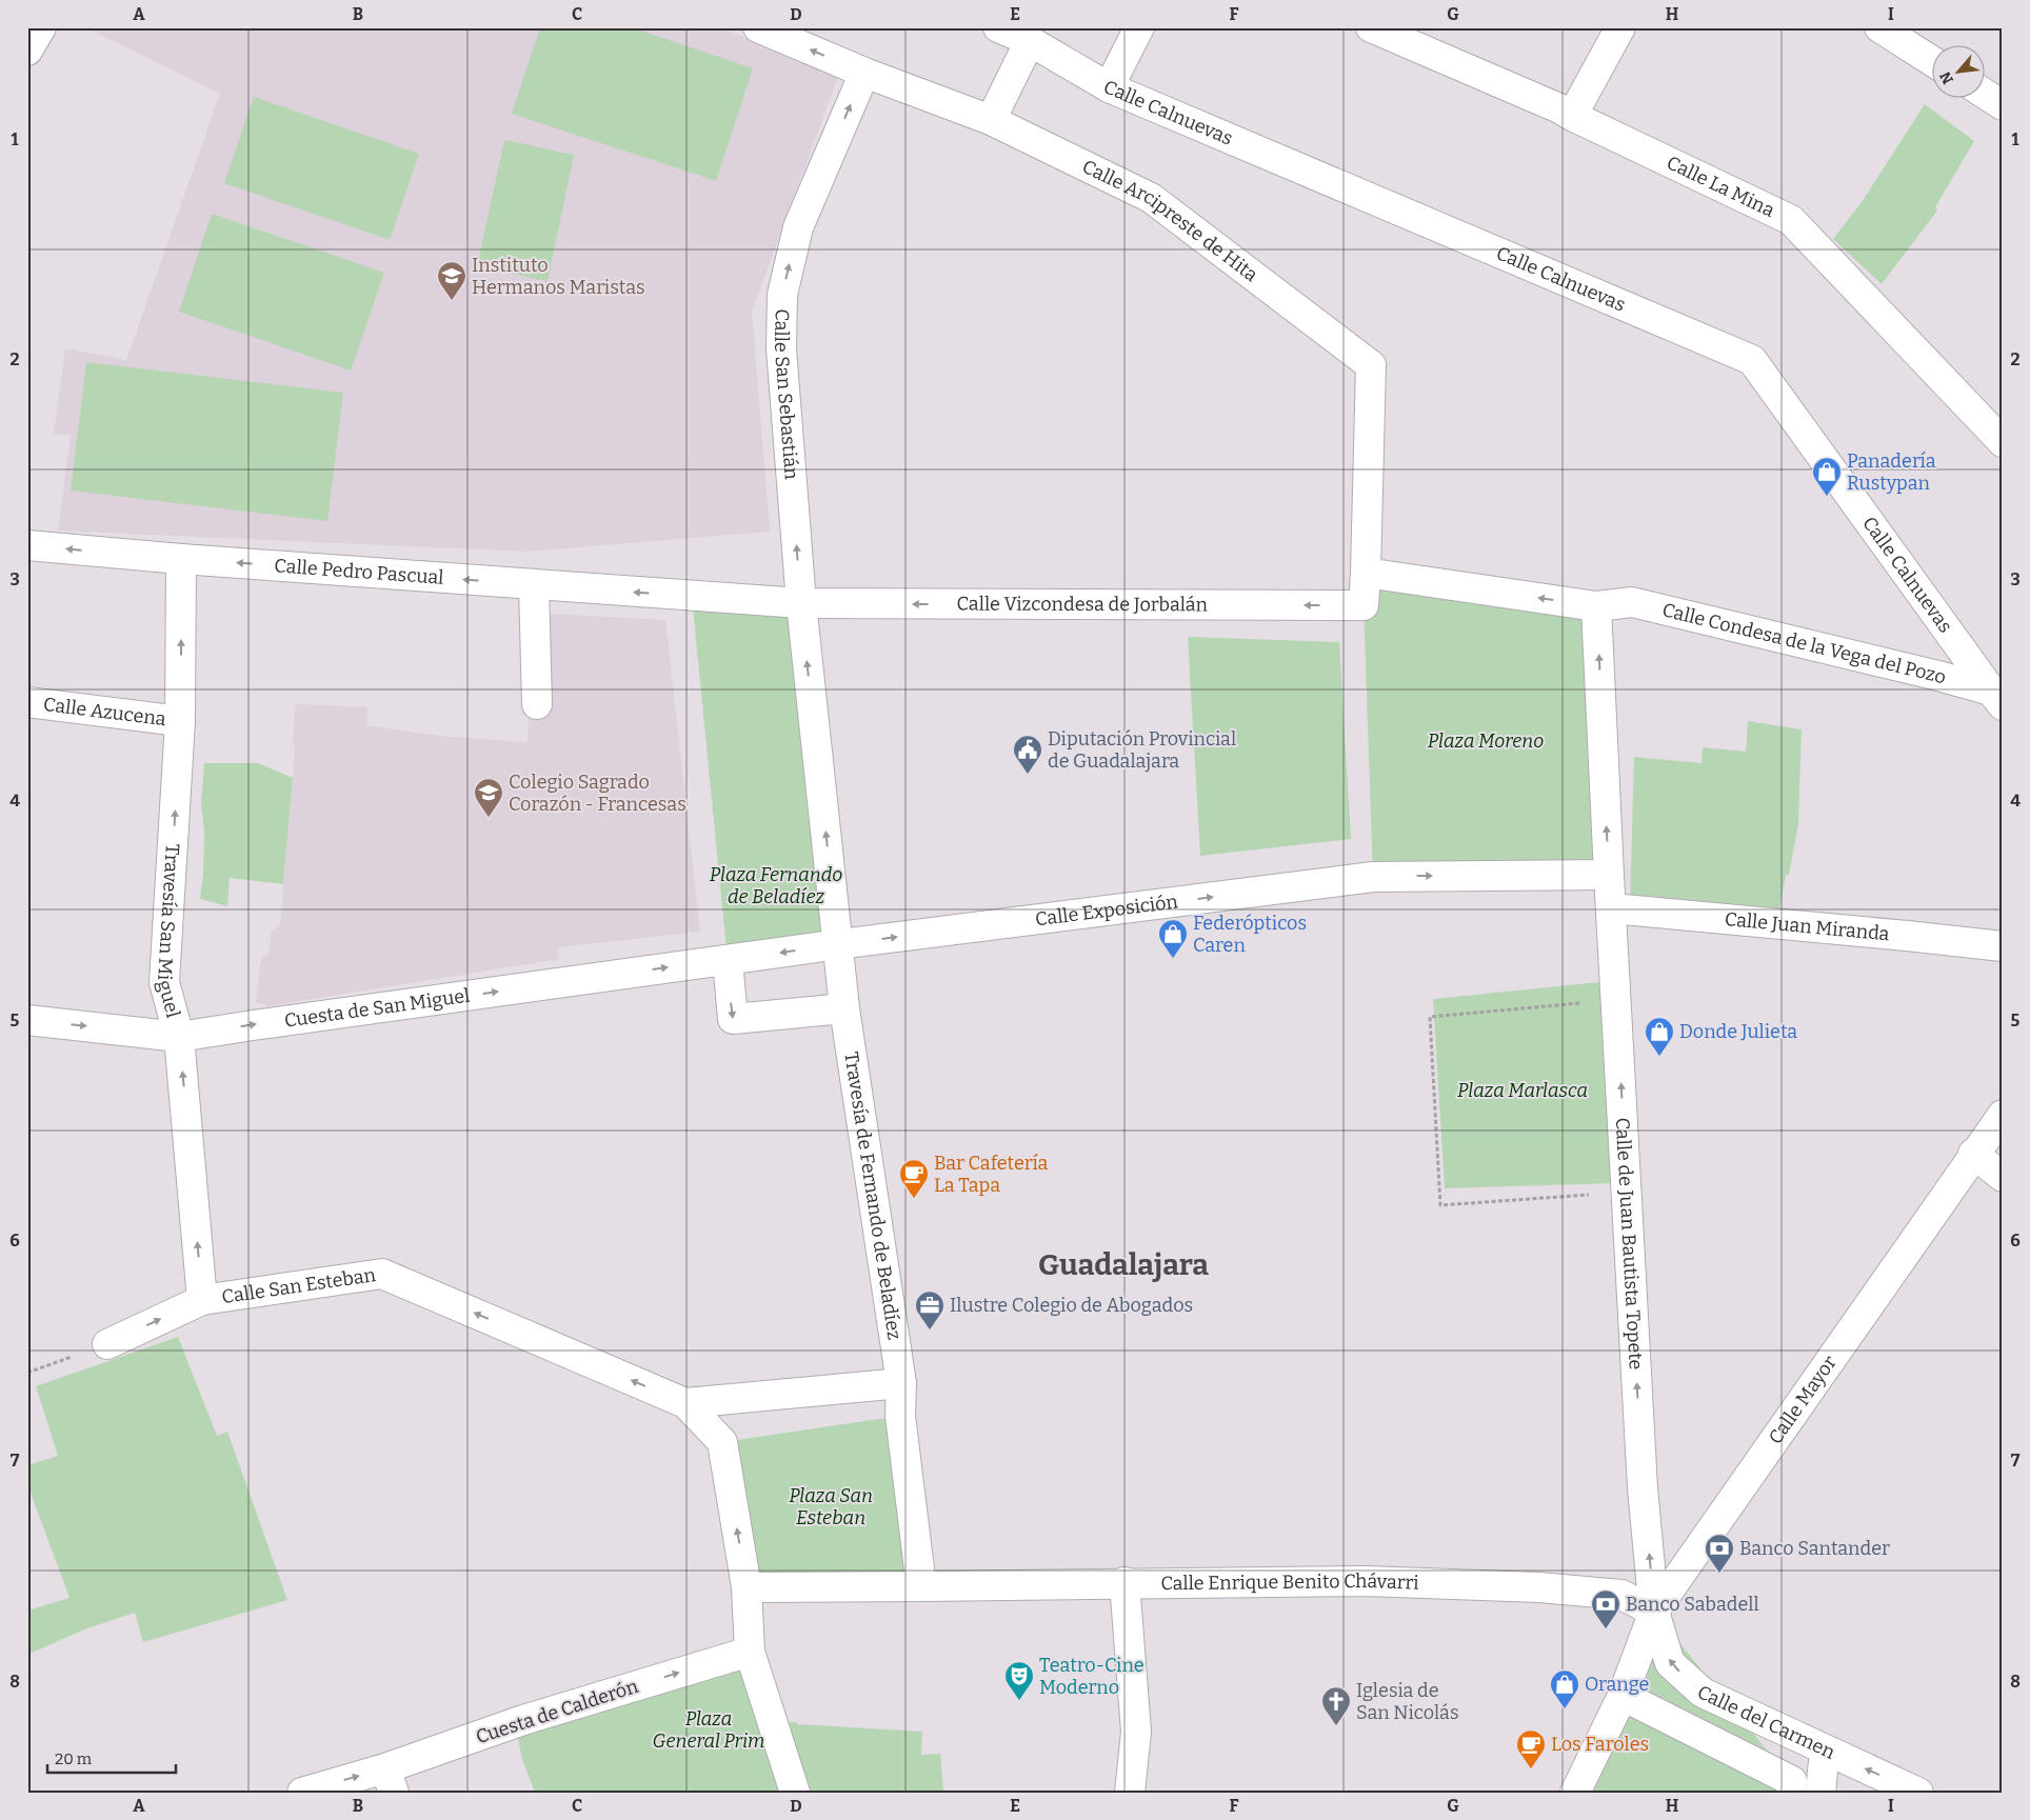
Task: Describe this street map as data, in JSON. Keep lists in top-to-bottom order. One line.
{"streets":{"street":["Calle Calnuevas","Calle La Mina","Calle Arcipreste de Hita","Calle San Sebastián","Calle Pedro Pascual","Calle Vizcondesa de Jorbalán","Calle Condesa de la Vega del Pozo","Calle Azucena","Calle Exposición","Calle Juan Miranda","Travesía San Miguel","Cuesta de San Miguel","Travesía de Fernando de Beladíez","Calle de Juan Bautista Topete","Calle San Esteban","Calle Mayor","Calle Enrique Benito Chávarri","Cuesta de Calderón","Calle del Carmen"]},"crossings":[["Calle Calnuevas","Calle Condesa de la Vega del Pozo"],["Calle Arcipreste de Hita","Calle San Sebastián"],["Calle Arcipreste de Hita","Calle Vizcondesa de Jorbalán"],["Calle San Sebastián","Calle Pedro Pascual"],["Calle San Sebastián","Calle Vizcondesa de Jorbalán"],["Calle Pedro Pascual","Calle Vizcondesa de Jorbalán"],["Calle Pedro Pascual","Travesía San Miguel"],["Calle Azucena","Travesía San Miguel"],["Calle Exposición","Calle de Juan Bautista Topete"],["Calle Juan Miranda","Calle de Juan Bautista Topete"],["Travesía San Miguel","Cuesta de San Miguel"],["Travesía San Miguel","Calle San Esteban"],["Calle de Juan Bautista Topete","Calle Mayor"],["Calle de Juan Bautista Topete","Calle Enrique Benito Chávarri"],["Calle de Juan Bautista Topete","Calle del Carmen"],["Calle Mayor","Calle Enrique Benito Chávarri"],["Calle Mayor","Calle del Carmen"],["Calle Enrique Benito Chávarri","Calle del Carmen"]],"one_way":["Calle San Sebastián","Calle Pedro Pascual","Calle Exposición","Travesía San Miguel","Cuesta de San Miguel","Calle de Juan Bautista Topete","Cuesta de Calderón"],"districts":["Guadalajara"],"parks":["Plaza Moreno","Plaza Fernando de Beladíez","Plaza Marlasca","Plaza San Esteban","Plaza General Prim"],"places":{"school or university":["Instituto Hermanos Maristas","Colegio Sagrado Corazón - Francesas"],"shop":["Panadería Rustypan","Federópticos Caren","Donde Julieta","Orange"],"public building":["Diputación Provincial de Guadalajara"],"cafe":["Bar Cafetería La Tapa","Los Faroles"],"office":["Ilustre Colegio de Abogados"],"bank":["Banco Santander","Banco Sabadell"],"theatre":["Teatro-Cine Moderno"],"church":["Iglesia de San Nicolás"]},"scale_bar":"20 m","north":"bottom left","grid":{"columns":["A","B","C","D","E","F","G","H","I"],"rows":["1","2","3","4","5","6","7","8"]}}
